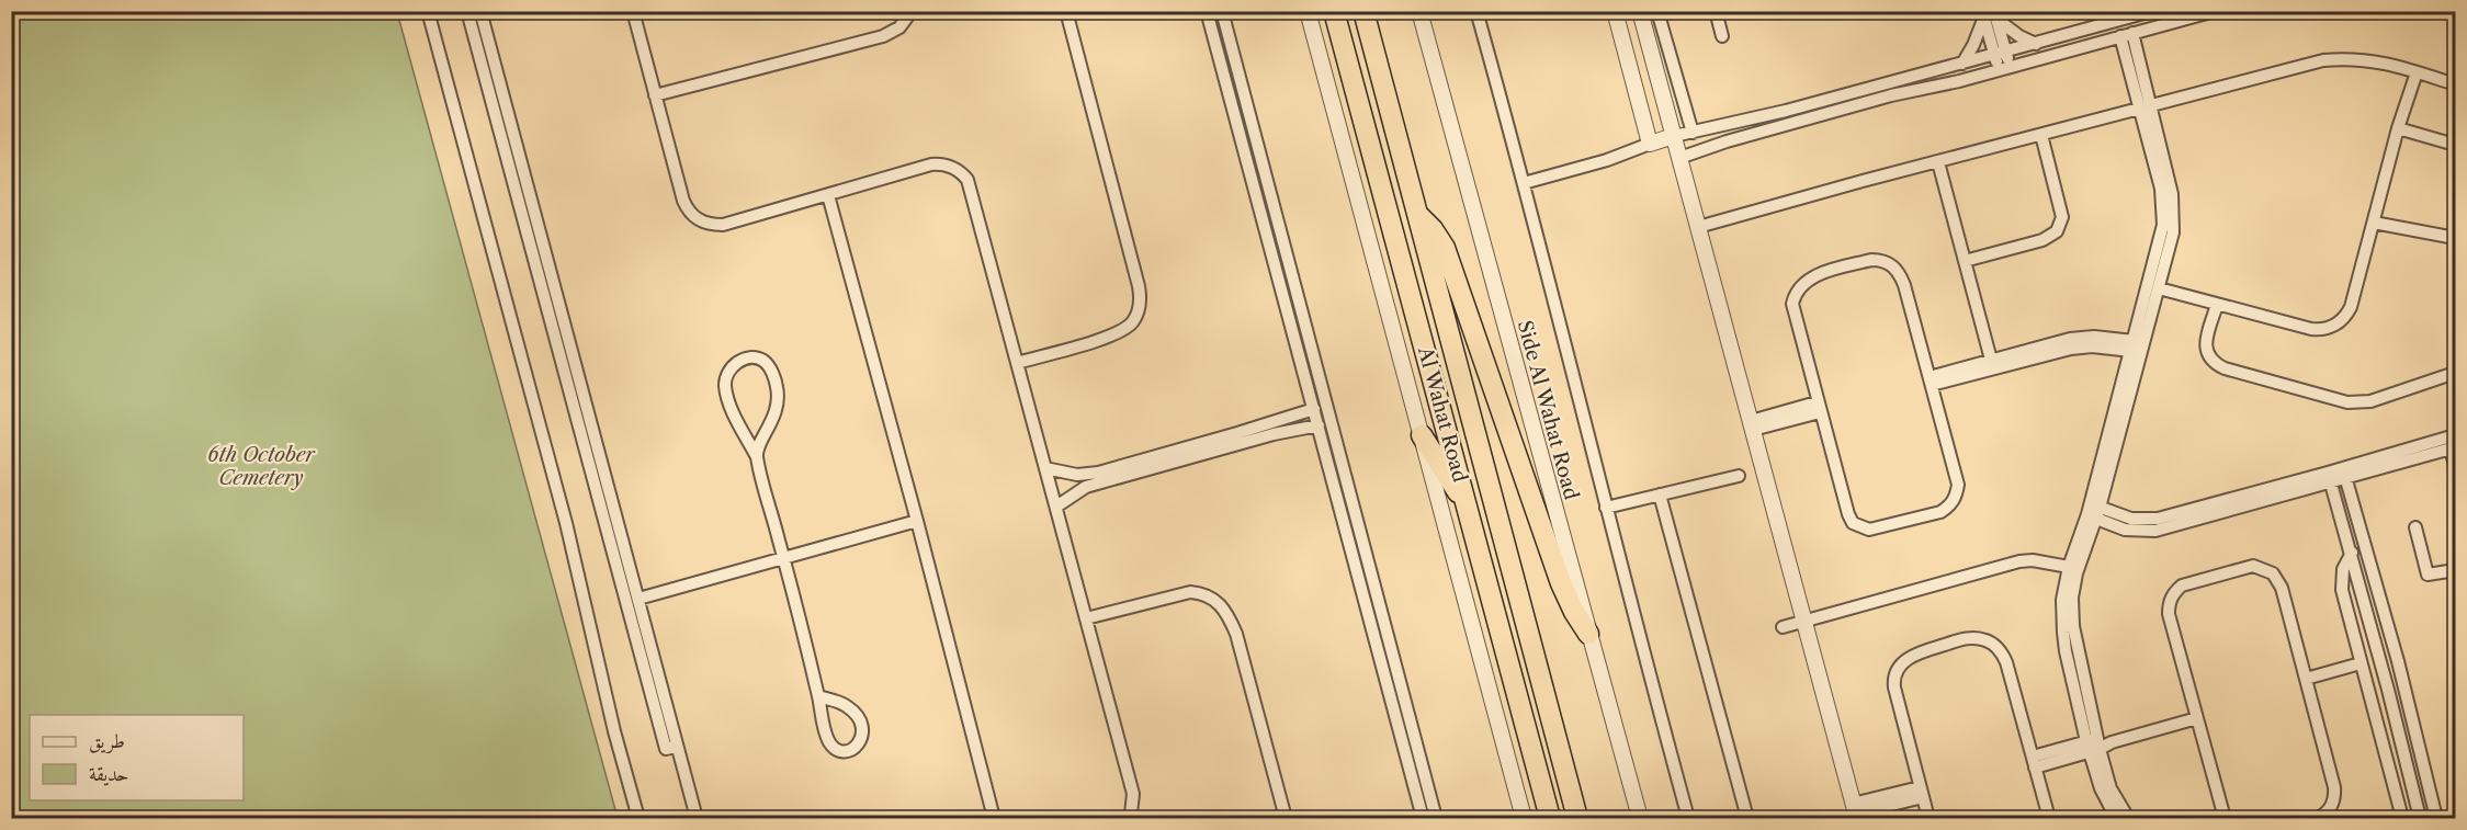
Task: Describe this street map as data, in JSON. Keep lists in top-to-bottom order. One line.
{"streets":{"highway":["Al Wahat Road"],"street":["Side Al Wahat Road"]},"parks":["6th October Cemetery"],"legend":["طريق","حديقة"]}
